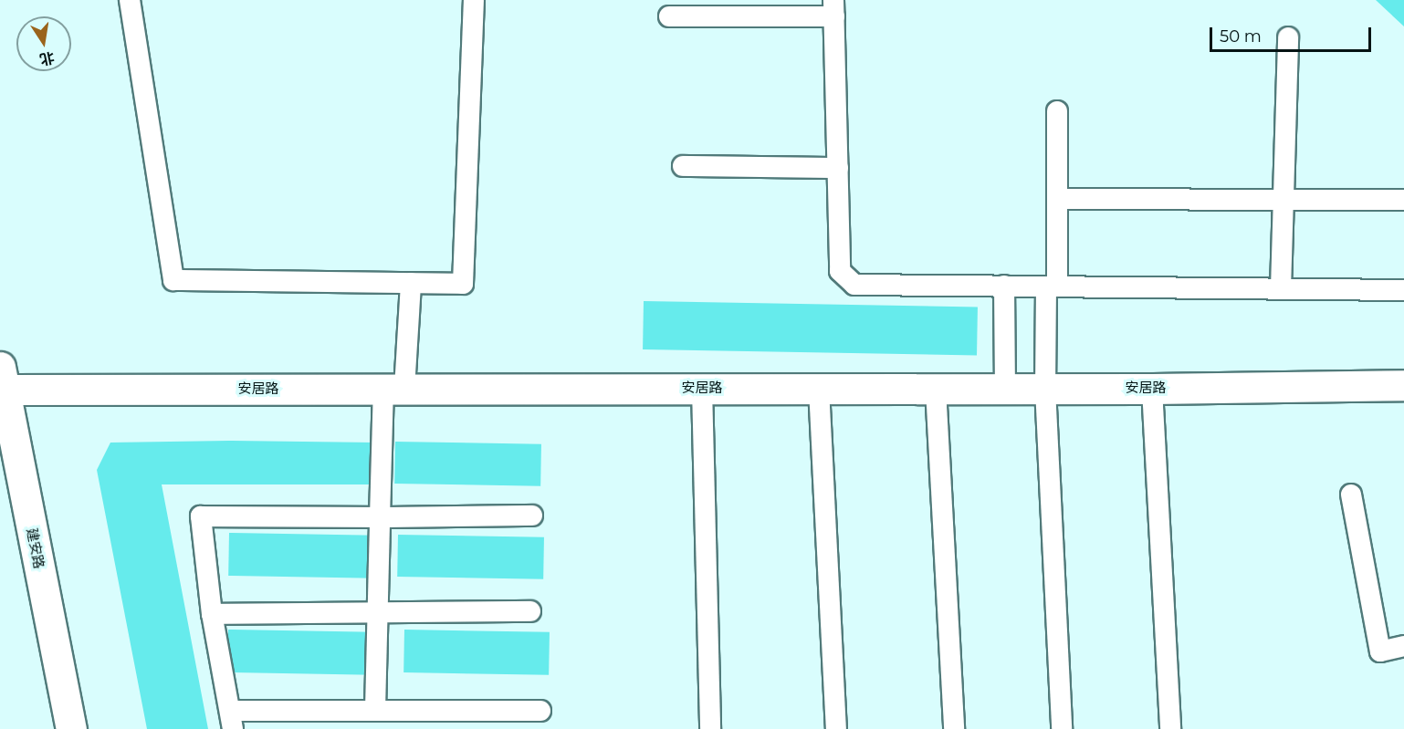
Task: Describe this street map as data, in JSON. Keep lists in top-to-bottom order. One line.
{"streets":{"street":["安居路","建安路"]},"crossings":[["安居路","建安路"]],"scale_bar":"50 m","north":"bottom"}
